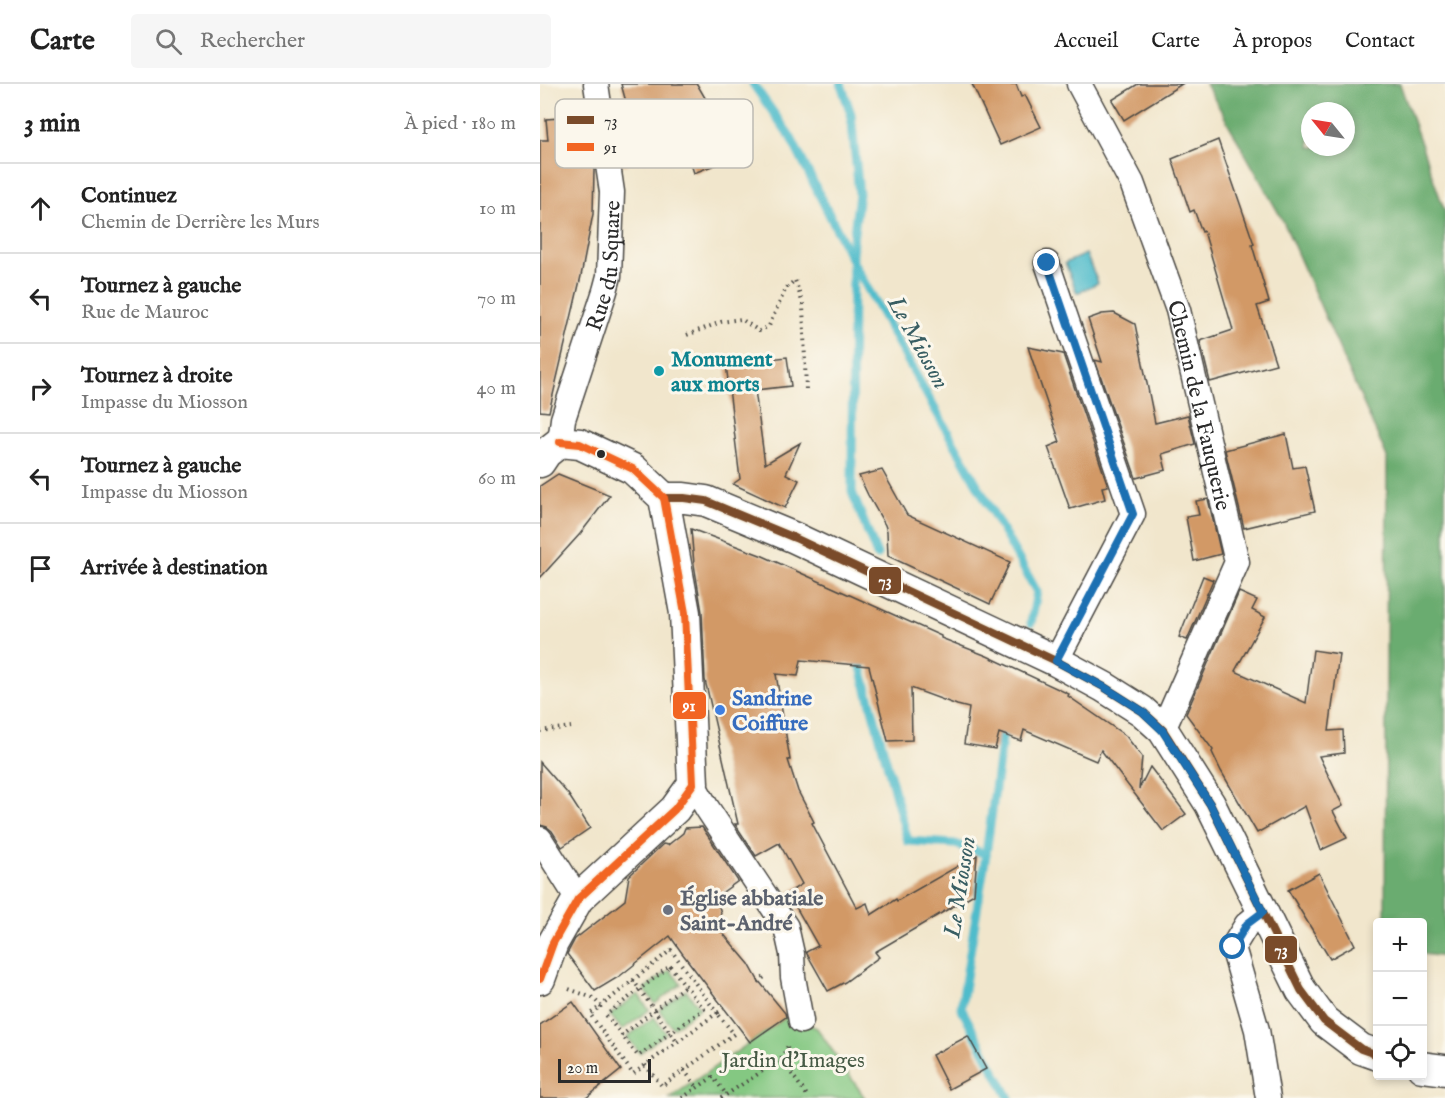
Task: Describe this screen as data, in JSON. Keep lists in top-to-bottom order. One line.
{"streets":{"street":["Rue du Square","Chemin de la Fauquerie"]},"water":["Le Miosson"],"parks":["Jardin d'Images"],"places":["Monument aux morts","Sandrine Coiffure","Église abbatiale Saint-André"],"lines":["transit line 91","transit line 73"],"legend":["73","91"],"scale_bar":"20 m","north":"top left","page":{"header":"Carte","search":"Rechercher","nav":["Accueil","Carte","À propos","Contact"],"heading":["3 min","À pied · 180 m"],"list":[["Continuez","Chemin de Derrière les Murs","10 m"],["Tournez à gauche","Rue de Mauroc","70 m"],["Tournez à droite","Impasse du Miosson","40 m"],["Tournez à gauche","Impasse du Miosson","60 m"],"Arrivée à destination"],"map_buttons":["+","−"],"scale":"20 m"}}
